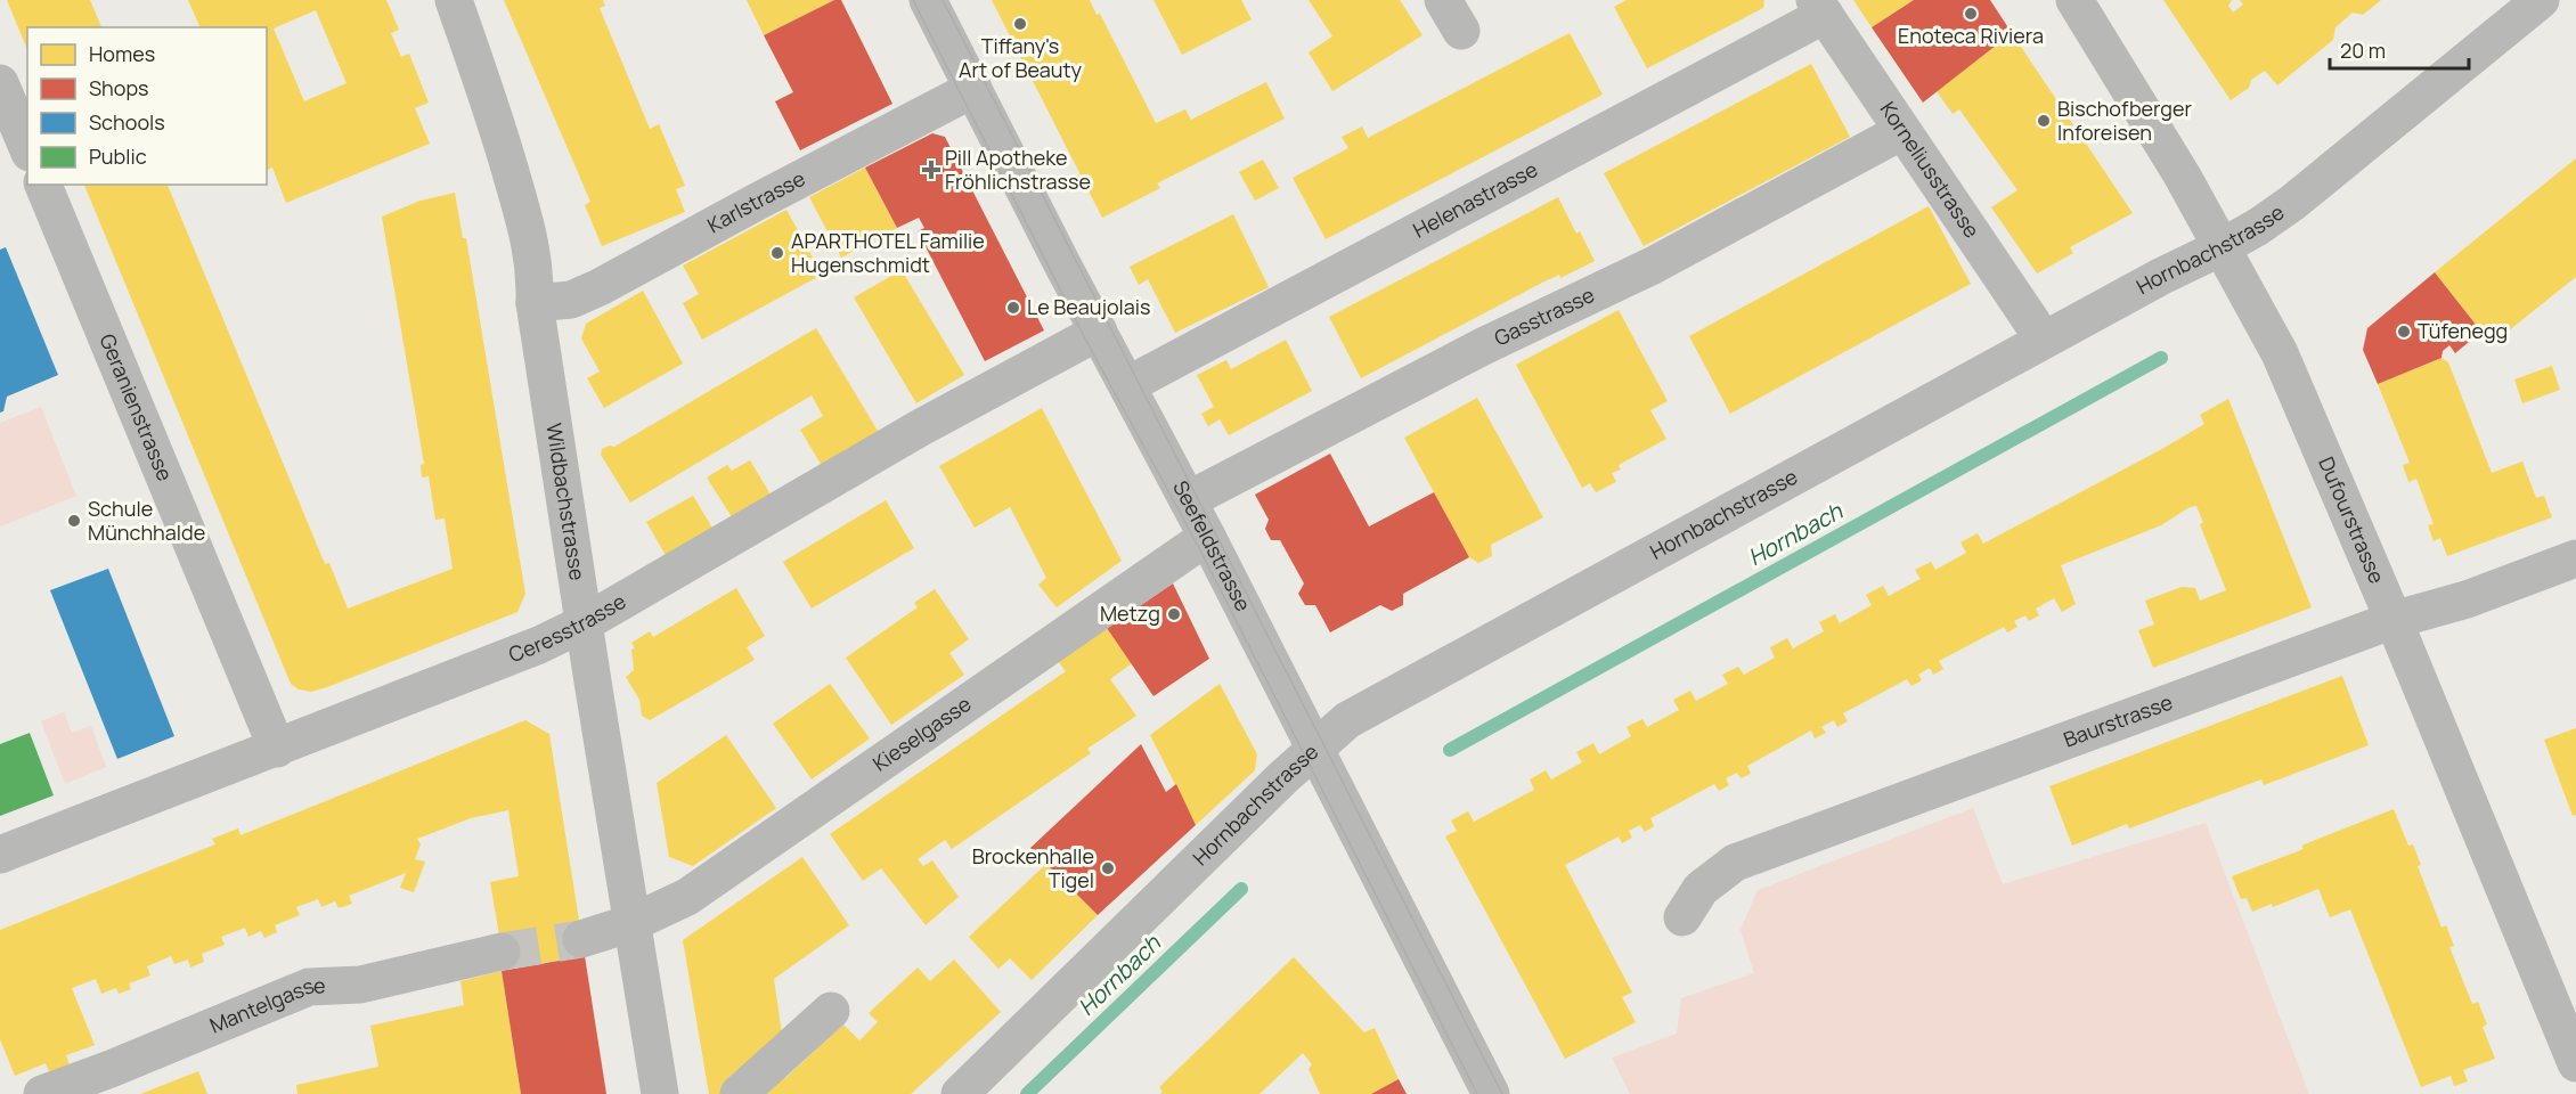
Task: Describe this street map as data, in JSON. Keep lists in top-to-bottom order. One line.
{"streets":{"street":["Korneliusstrasse","Helenastrasse","Karlstrasse","Hornbachstrasse","Gasstrasse","Geranienstrasse","Wildbachstrasse","Dufourstrasse","Seefeldstrasse","Ceresstrasse","Baurstrasse","Kieselgasse","Mantelgasse"]},"crossings":[["Korneliusstrasse","Helenastrasse"],["Korneliusstrasse","Hornbachstrasse"],["Korneliusstrasse","Gasstrasse"],["Helenastrasse","Seefeldstrasse"],["Karlstrasse","Wildbachstrasse"],["Karlstrasse","Seefeldstrasse"],["Hornbachstrasse","Dufourstrasse"],["Hornbachstrasse","Seefeldstrasse"],["Gasstrasse","Seefeldstrasse"],["Geranienstrasse","Ceresstrasse"],["Wildbachstrasse","Ceresstrasse"],["Wildbachstrasse","Kieselgasse"],["Dufourstrasse","Baurstrasse"],["Seefeldstrasse","Ceresstrasse"],["Seefeldstrasse","Kieselgasse"]],"water":["Hornbach"],"places":{"other":["Enoteca Riviera","Tiffany's Art of Beauty","Bischofberger Inforeisen","APARTHOTEL Familie Hugenschmidt","Le Beaujolais","Tüfenegg","Schule Münchhalde","Metzg","Brockenhalle Tigel"],"health":["Pill Apotheke Fröhlichstrasse"]},"legend":["Homes","Shops","Schools","Public"],"scale_bar":"20 m"}
